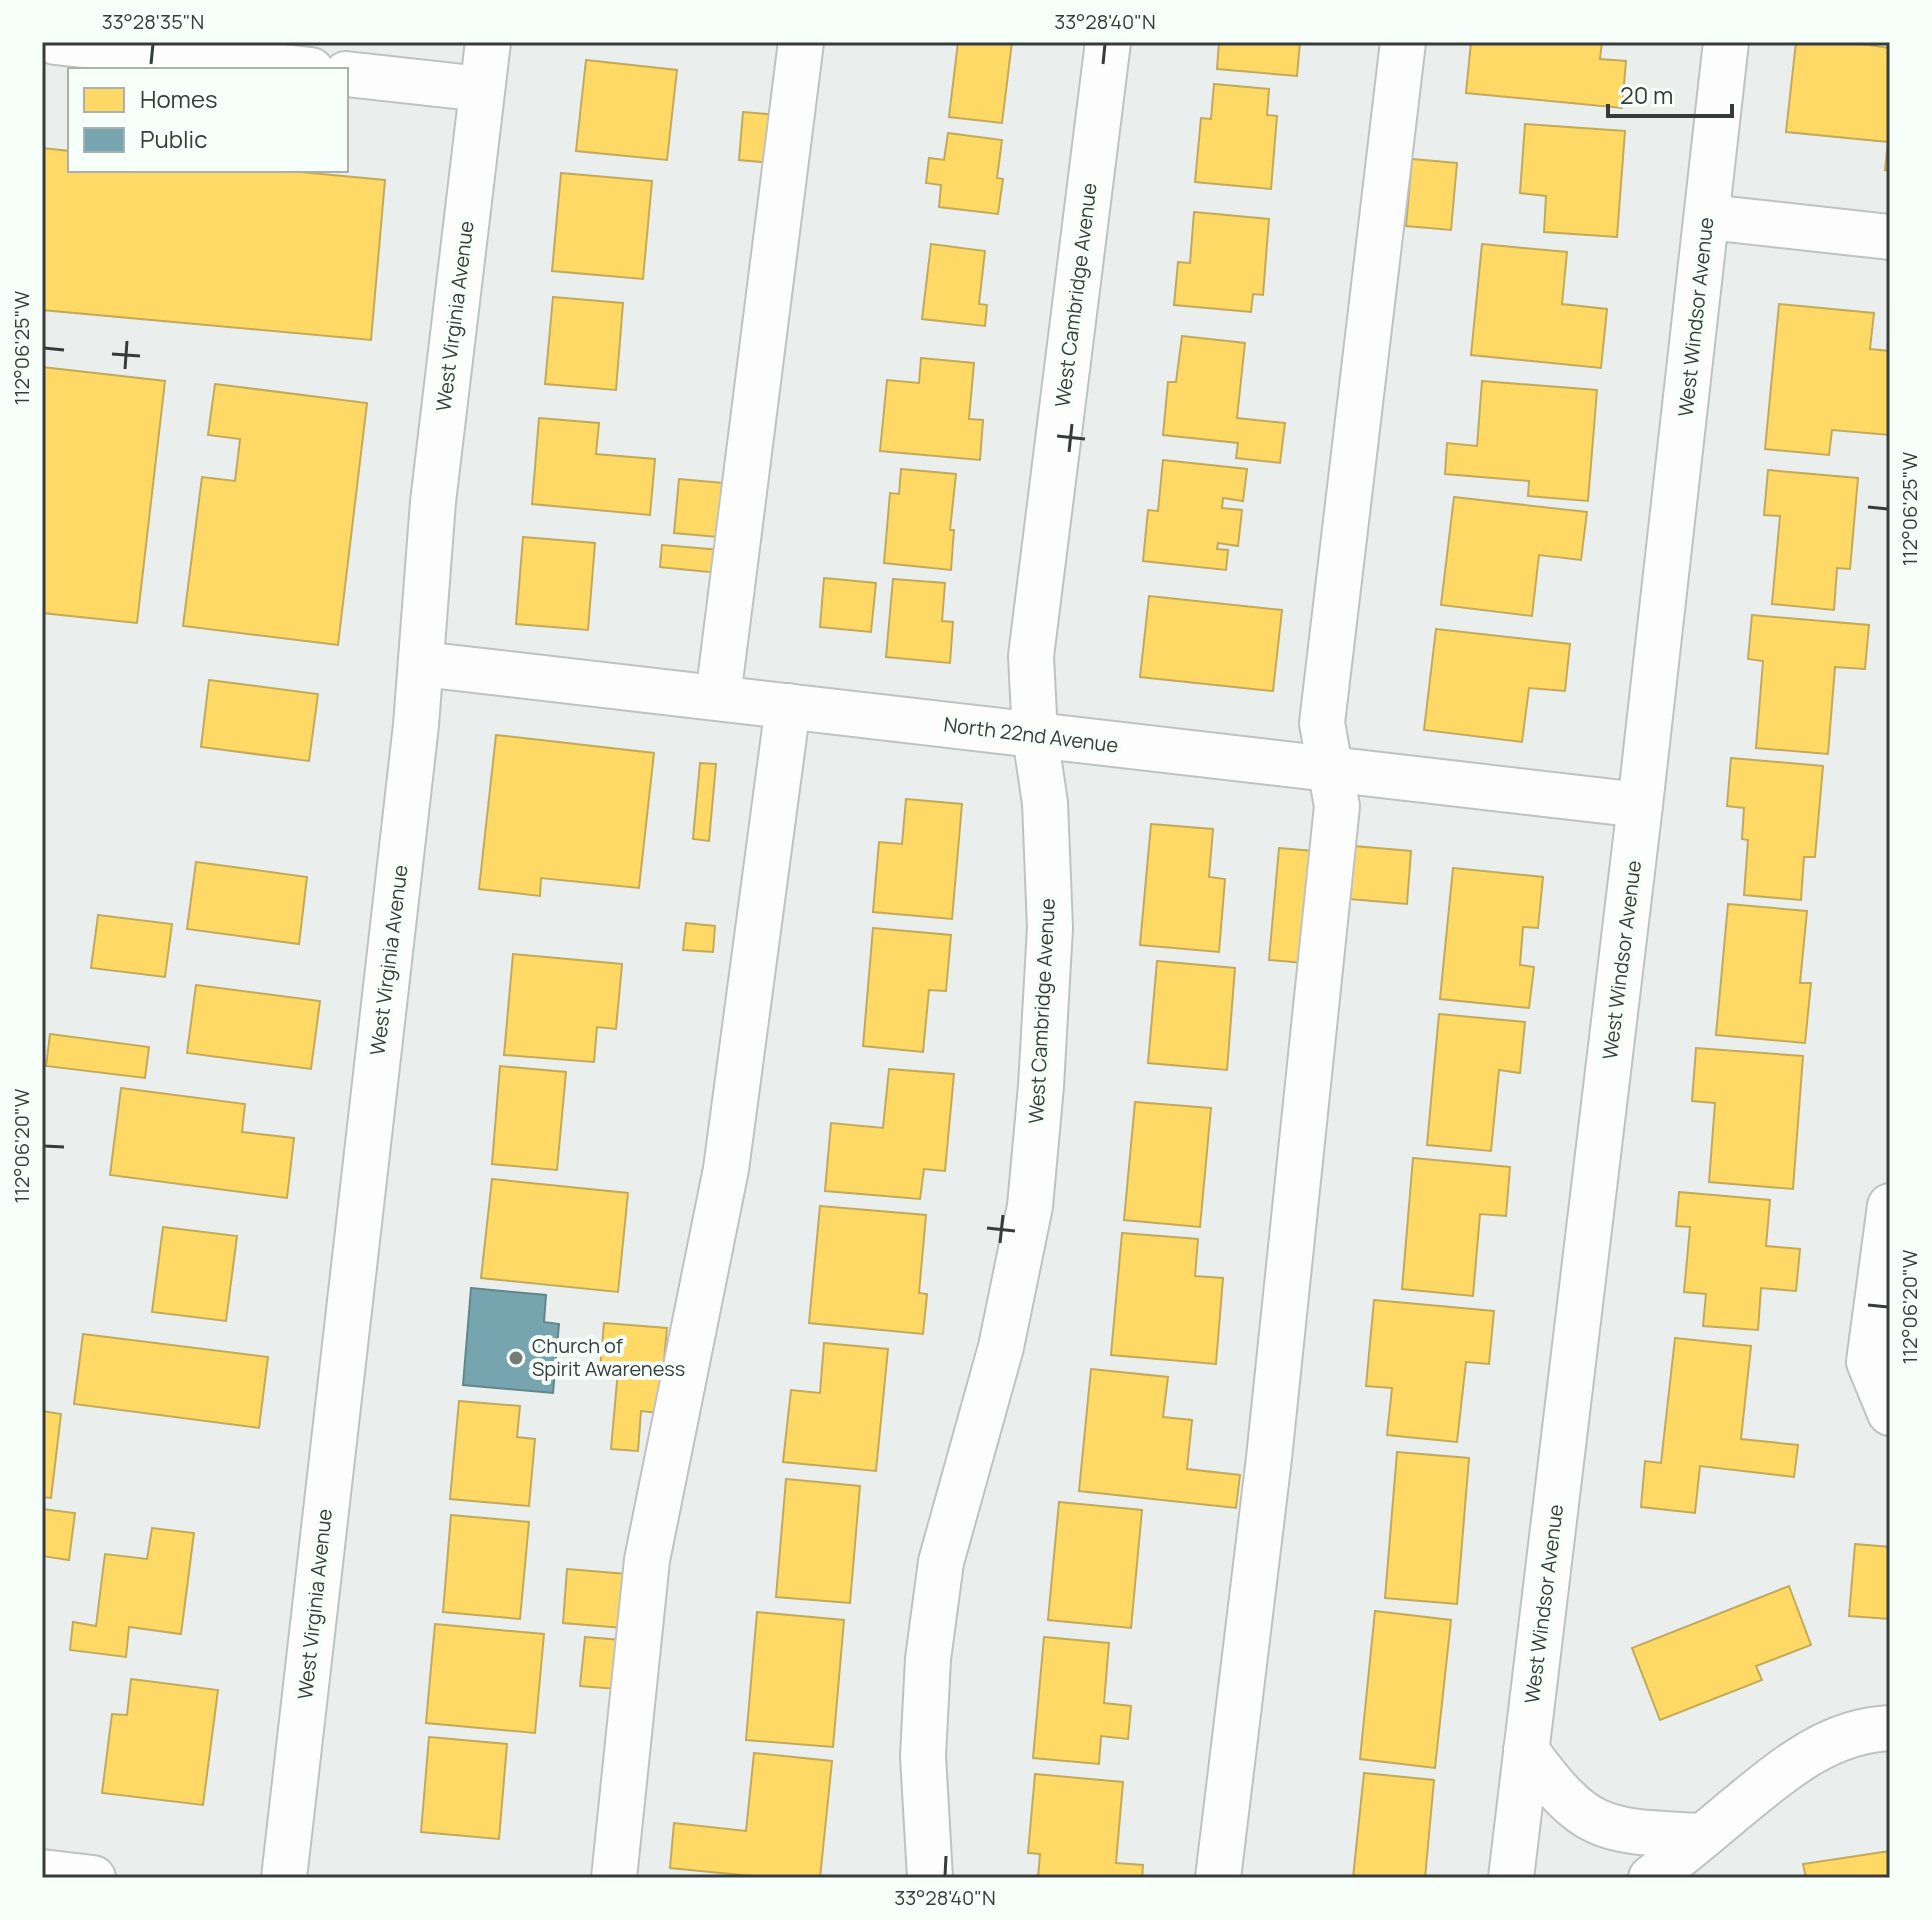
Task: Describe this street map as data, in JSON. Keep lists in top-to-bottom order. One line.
{"streets":{"street":["West Cambridge Avenue","West Virginia Avenue","West Windsor Avenue","North 22nd Avenue"]},"crossings":[["West Cambridge Avenue","North 22nd Avenue"],["West Virginia Avenue","North 22nd Avenue"],["West Windsor Avenue","North 22nd Avenue"]],"places":["Church of Spirit Awareness"],"legend":["Homes","Public"],"scale_bar":"20 m","coordinates":["33°28'35\"N","33°28'40\"N","112°06'25\"W","112°06'20\"W"]}
